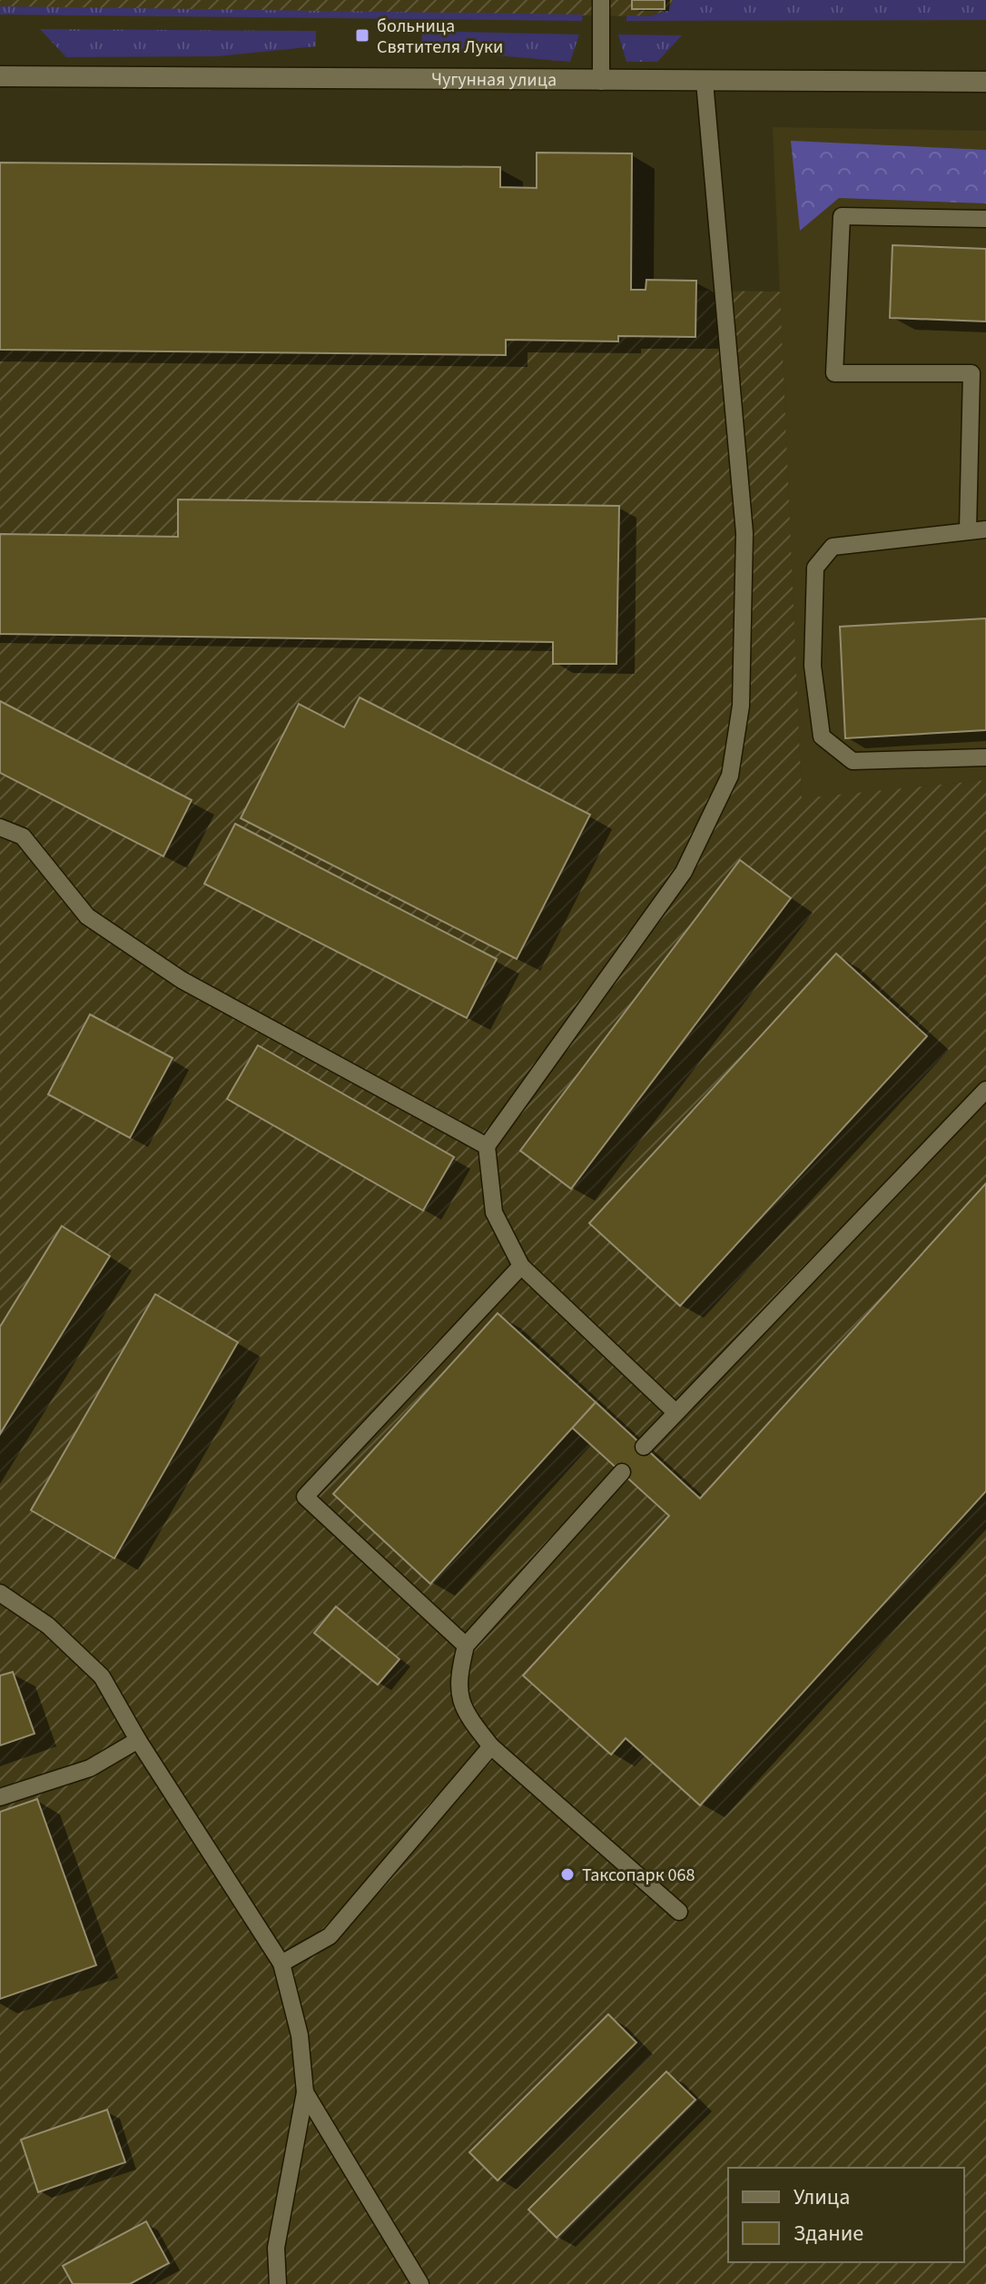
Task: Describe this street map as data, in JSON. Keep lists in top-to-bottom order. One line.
{"streets":{"street":["Чугунная улица"]},"places":{"transit":["больница Святителя Луки"],"other":["Таксопарк 068"]},"legend":["Улица","Здание"]}
